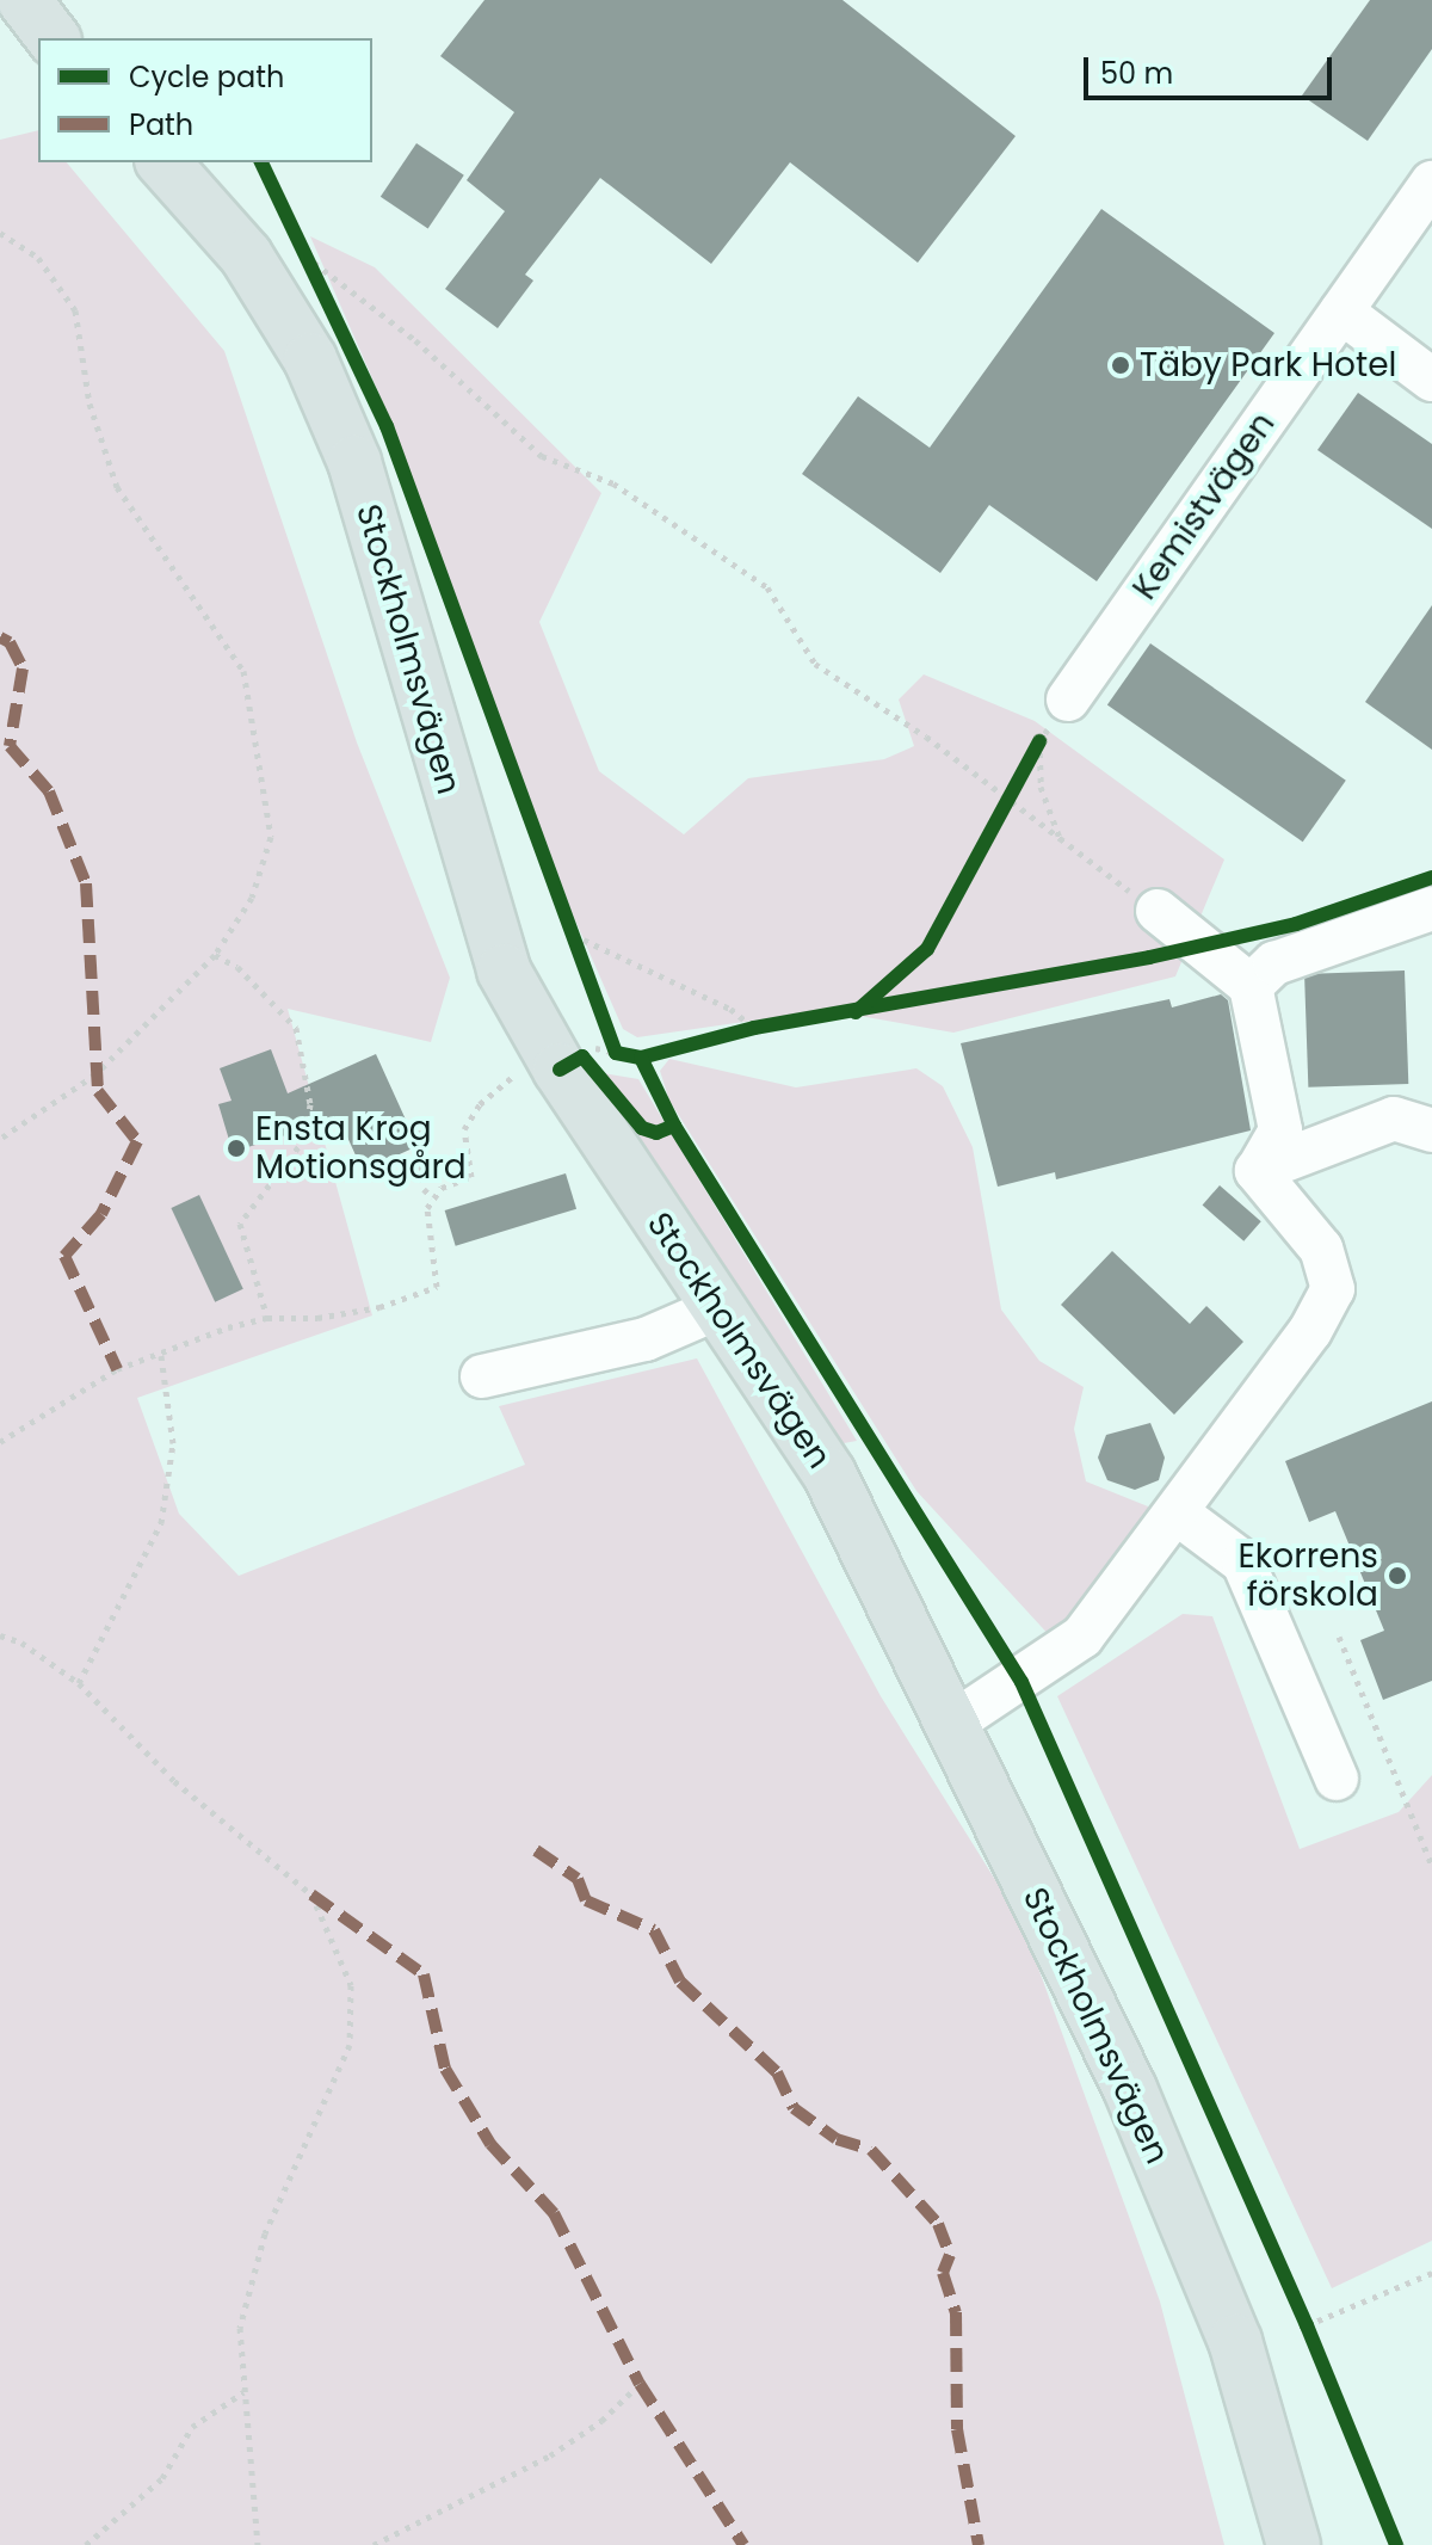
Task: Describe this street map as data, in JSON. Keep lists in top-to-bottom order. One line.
{"streets":{"main road":["Stockholmsvägen"],"street":["Kemistvägen"]},"places":["Täby Park Hotel","Ensta Krog Motionsgård","Ekorrens förskola"],"legend":["Cycle path","Path"],"scale_bar":"50 m"}
